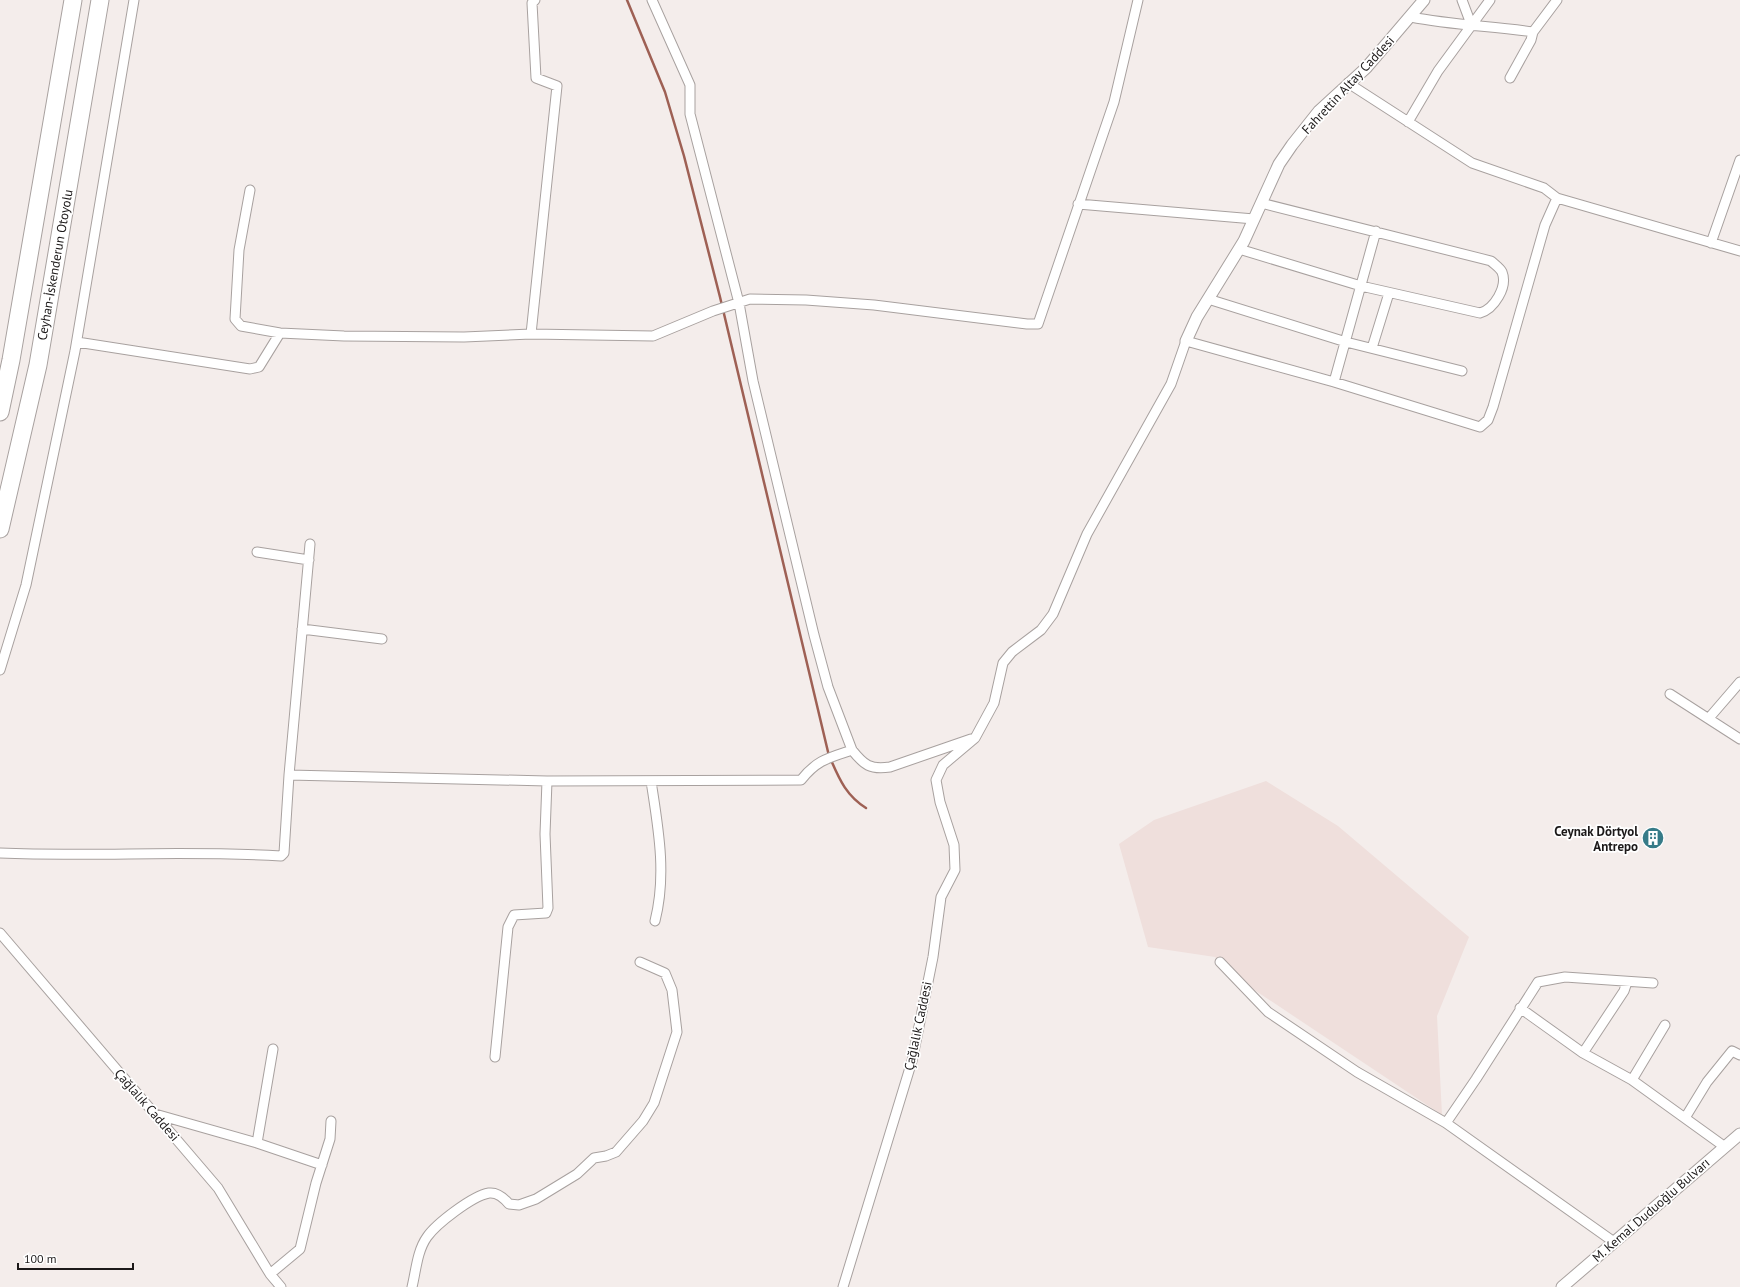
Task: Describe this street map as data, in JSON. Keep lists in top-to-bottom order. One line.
{"streets":{"highway":["Ceyhan-İskenderun Otoyolu"],"street":["Fahrettin Altay Caddesi","Çağlalık Caddesi","M. Kemal Duduoğlu Bulvarı"]},"places":{"building":["Ceynak Dörtyol Antrepo"]},"scale_bar":"100 m"}
